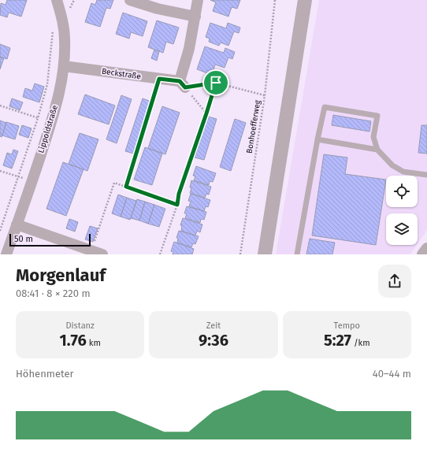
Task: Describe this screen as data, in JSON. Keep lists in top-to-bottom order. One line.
{"streets":{"street":["Beckstraße","Lippoldstraße"],"path":["Bonhoefferweg"]},"crossings":[["Beckstraße","Lippoldstraße"]],"scale_bar":"50 m","page":{"scale":"50 m","heading":["Morgenlauf","08:41 · 8 × 220 m"],"stats":[["Distanz","1.76 km"],["Zeit","9:36"],["Tempo","5:27 /km"]],"chart":["Höhenmeter","40–44 m"]}}
